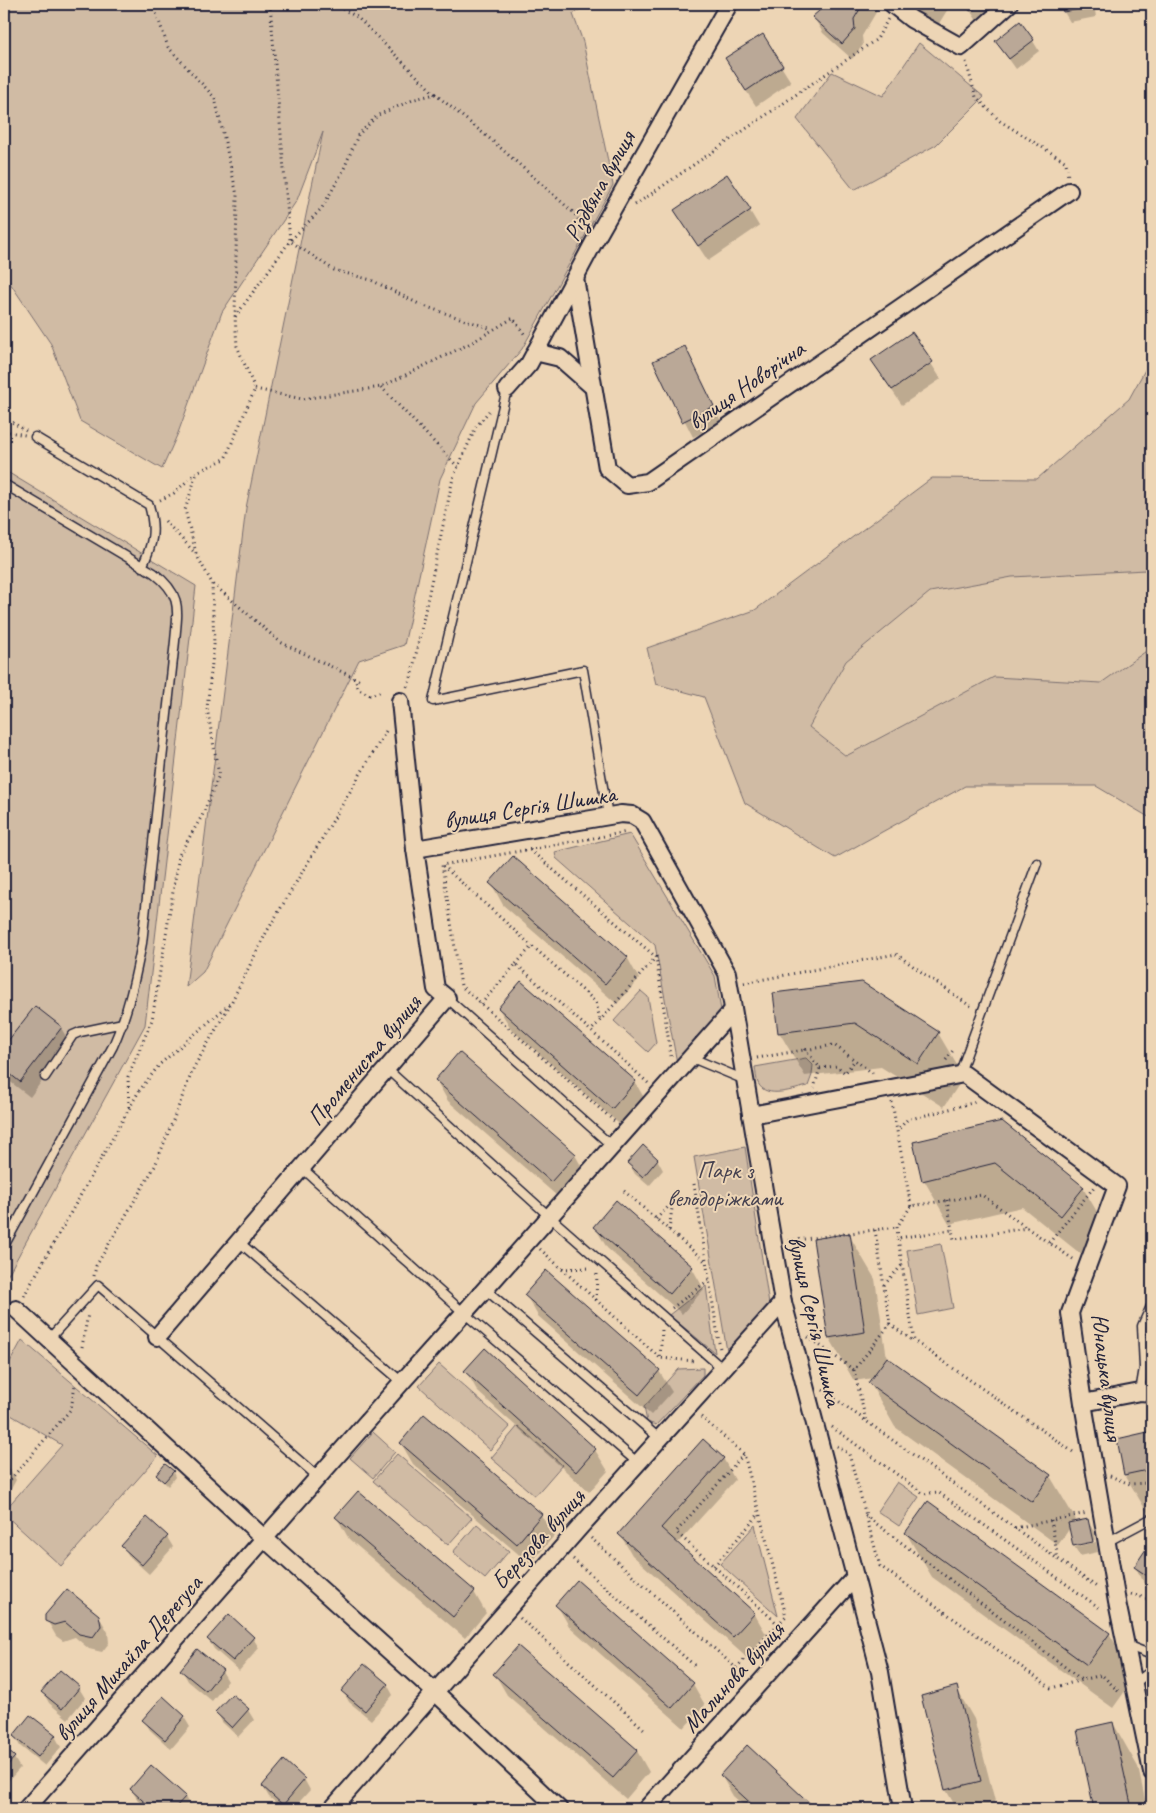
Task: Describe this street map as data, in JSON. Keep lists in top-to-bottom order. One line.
{"streets":{"street":["Різдвяна вулиця","вулиця Новорічна","вулиця Сергія Шишка","Промениста вулиця","Юнацька вулиця","Березова вулиця","вулиця Михайла Дерегуса","Малинова вулиця"]},"crossings":[["Різдвяна вулиця","вулиця Новорічна"],["вулиця Сергія Шишка","Промениста вулиця"],["вулиця Сергія Шишка","Березова вулиця"],["вулиця Сергія Шишка","вулиця Михайла Дерегуса"],["вулиця Сергія Шишка","Малинова вулиця"]],"parks":["Парк з велодоріжками"]}
